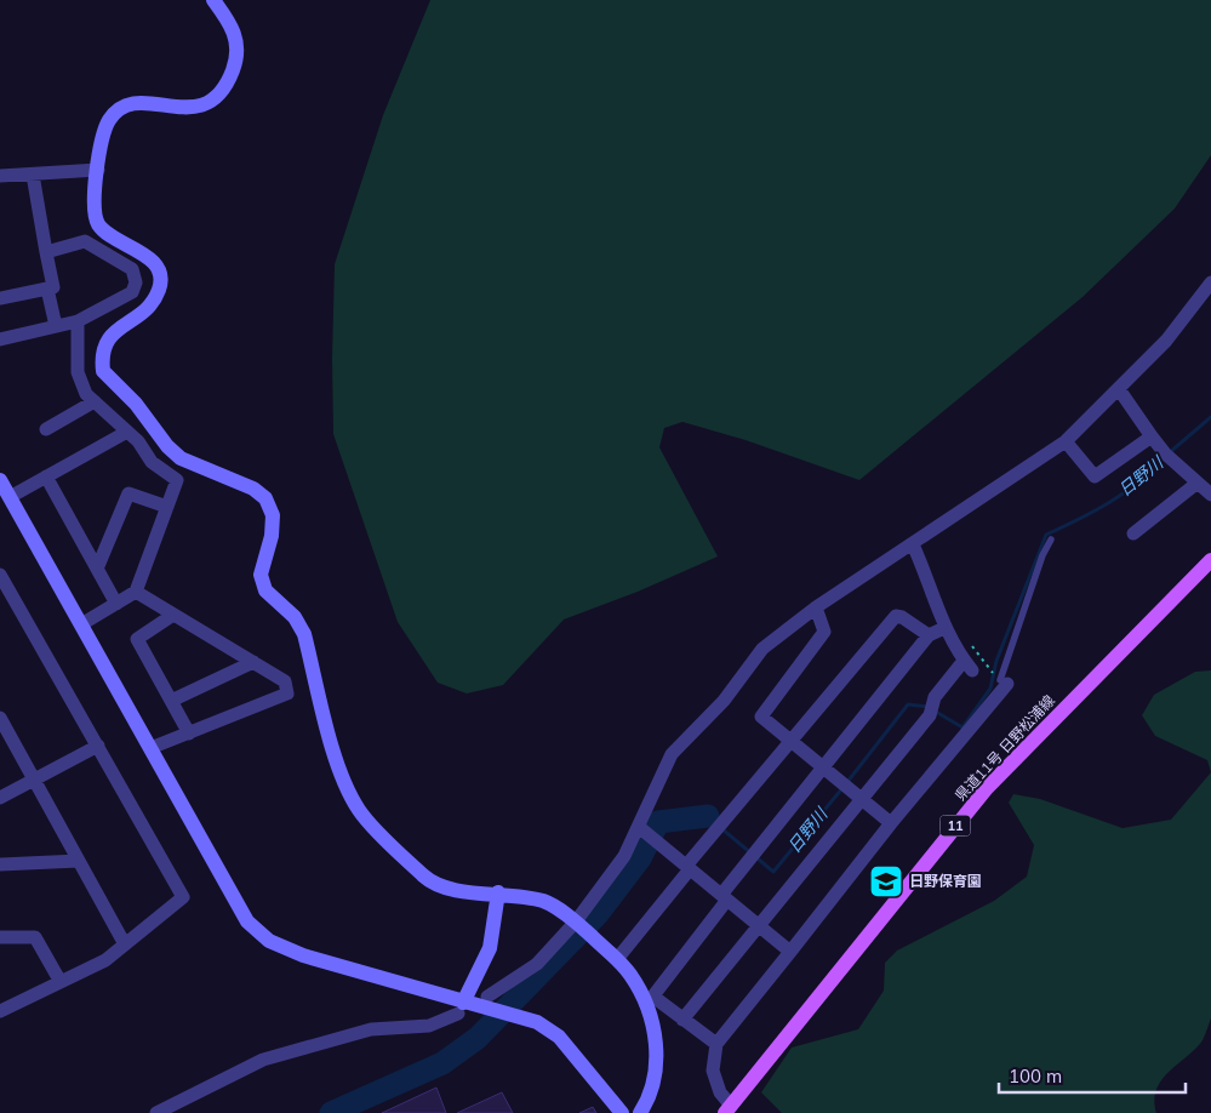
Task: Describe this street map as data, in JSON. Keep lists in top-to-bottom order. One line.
{"streets":{"main road":["県道11号 日野松浦線","11"]},"water":["日野川"],"places":{"school or university":["日野保育園"]},"scale_bar":"100 m"}
